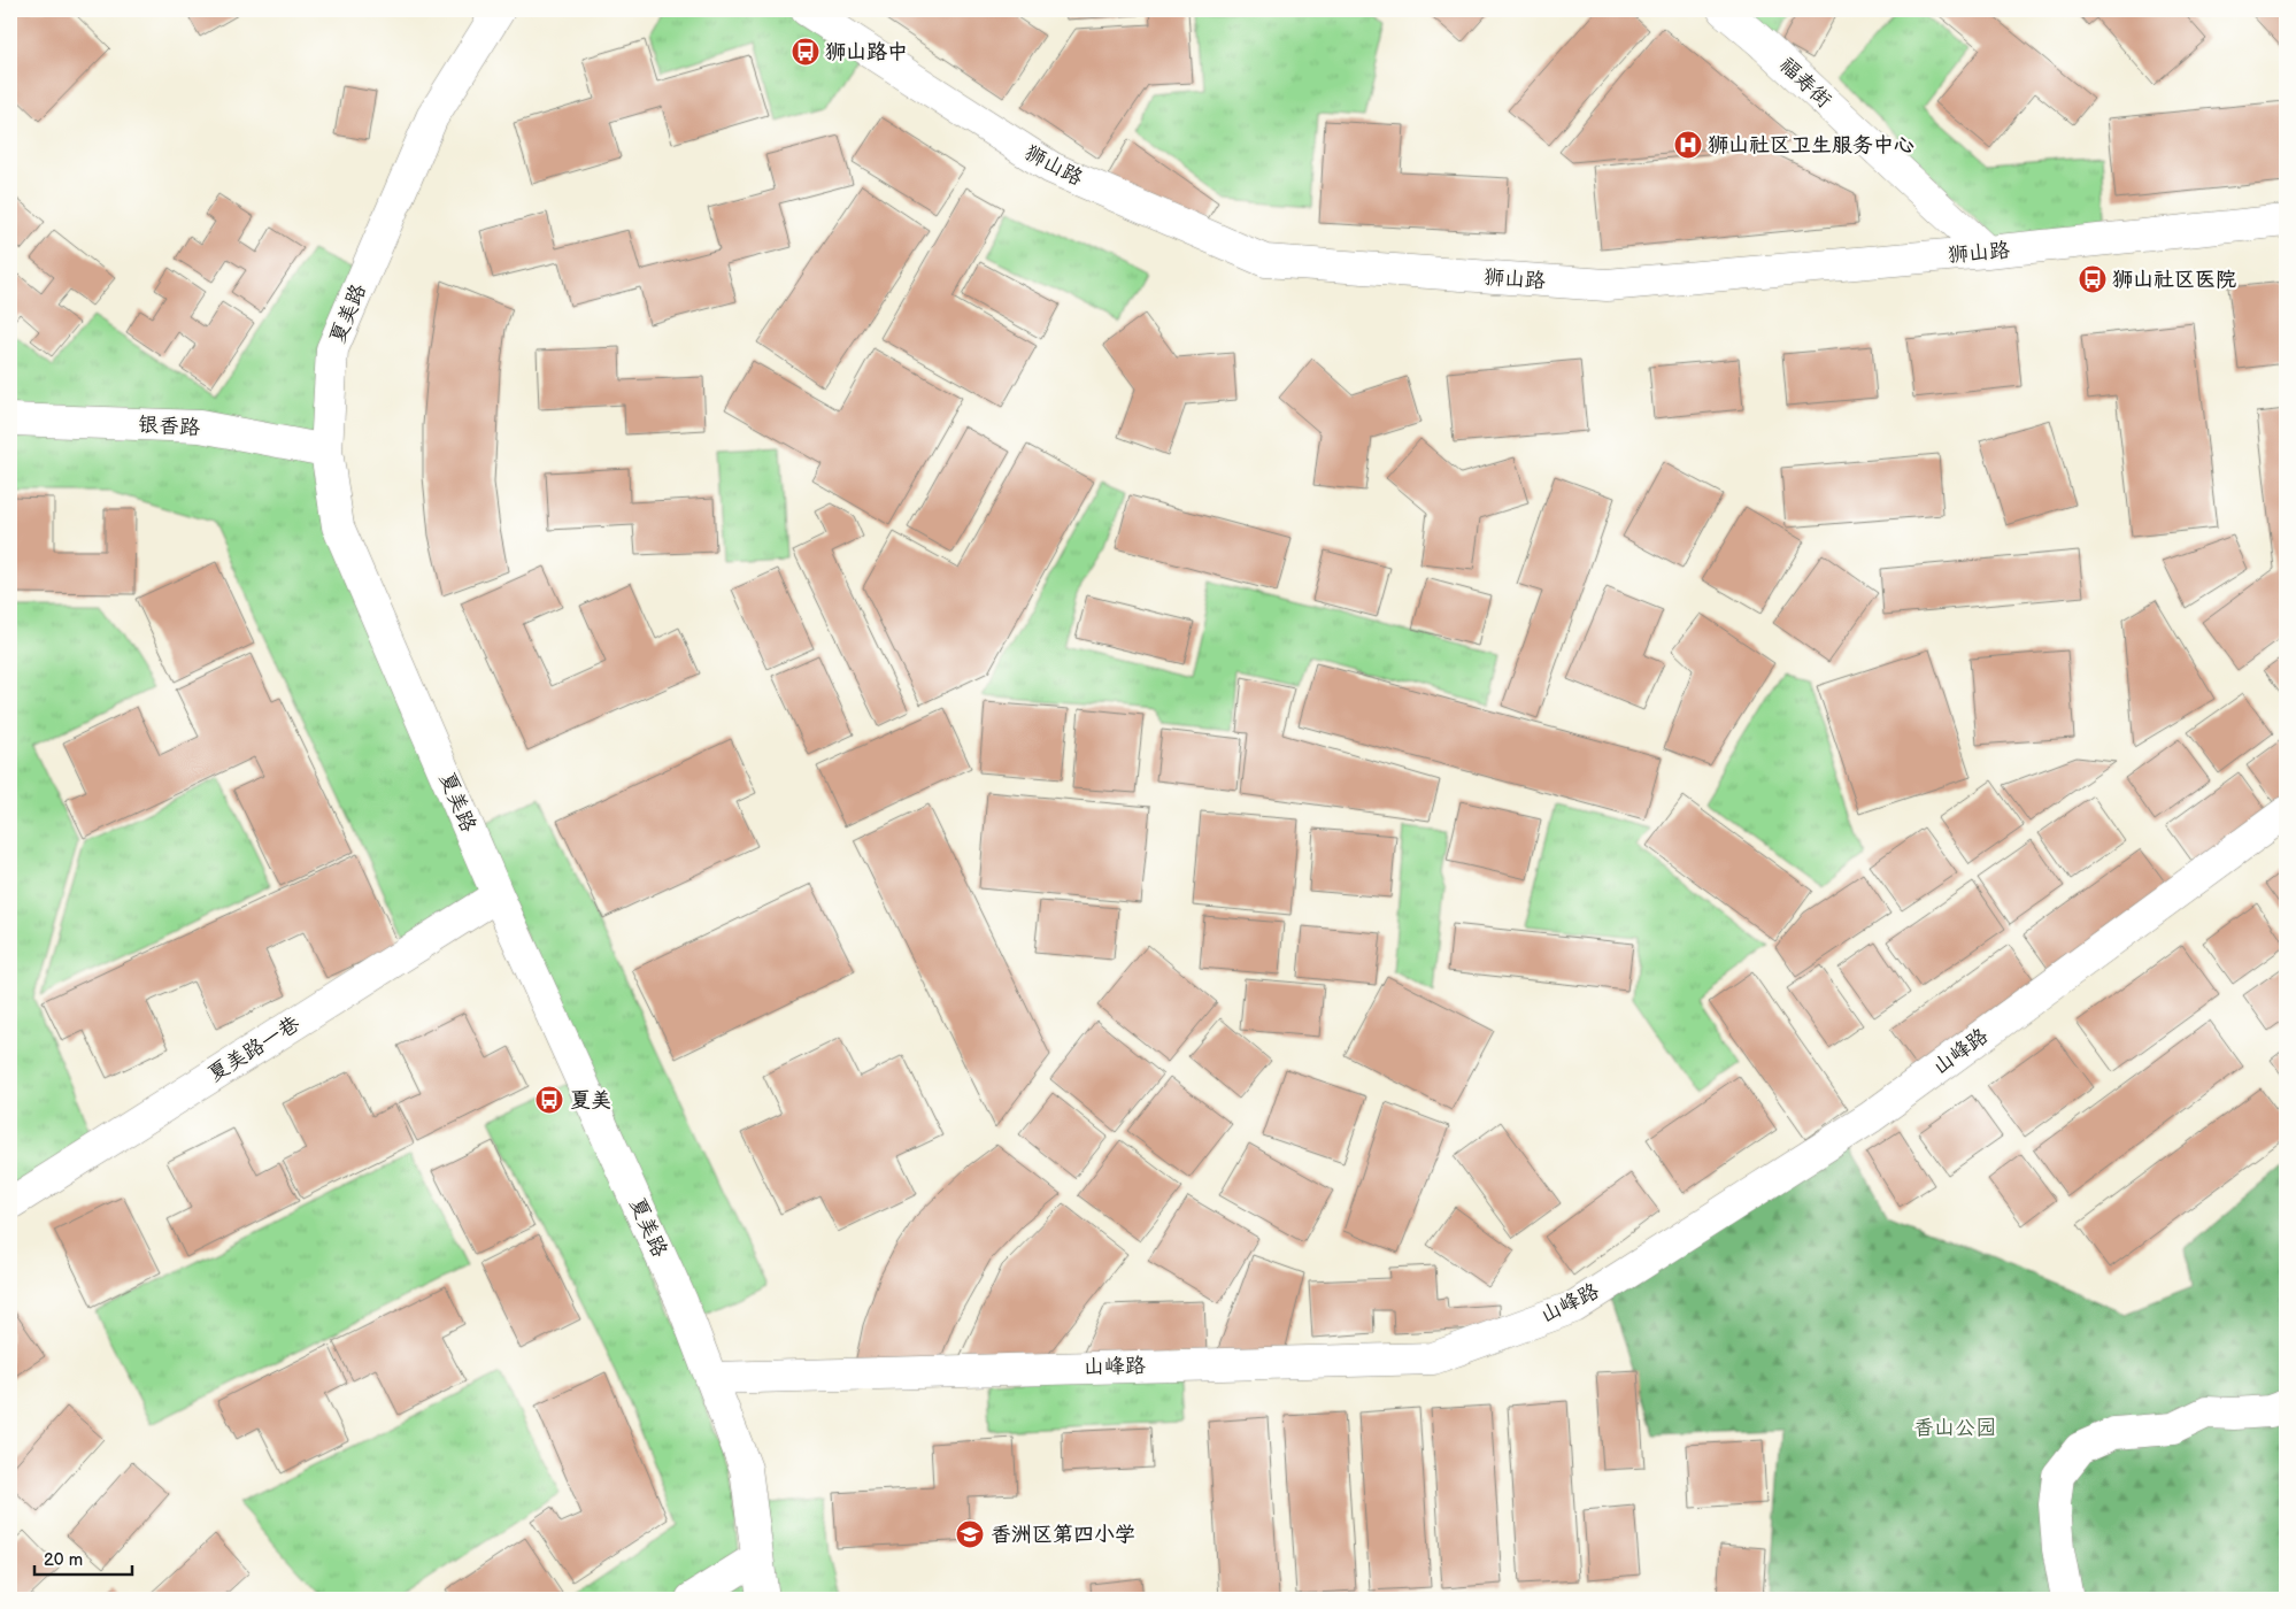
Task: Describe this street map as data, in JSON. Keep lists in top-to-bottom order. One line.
{"streets":{"street":["福寿街","狮山路","夏美路","银香路","夏美路一巷","山峰路"]},"crossings":[["福寿街","狮山路"],["夏美路","银香路"],["夏美路","夏美路一巷"],["夏美路","山峰路"]],"parks":["香山公园"],"places":{"bus stop":["狮山路中","狮山社区医院","夏美"],"hospital":["狮山社区卫生服务中心"],"school or university":["香洲区第四小学"]},"scale_bar":"20 m"}
